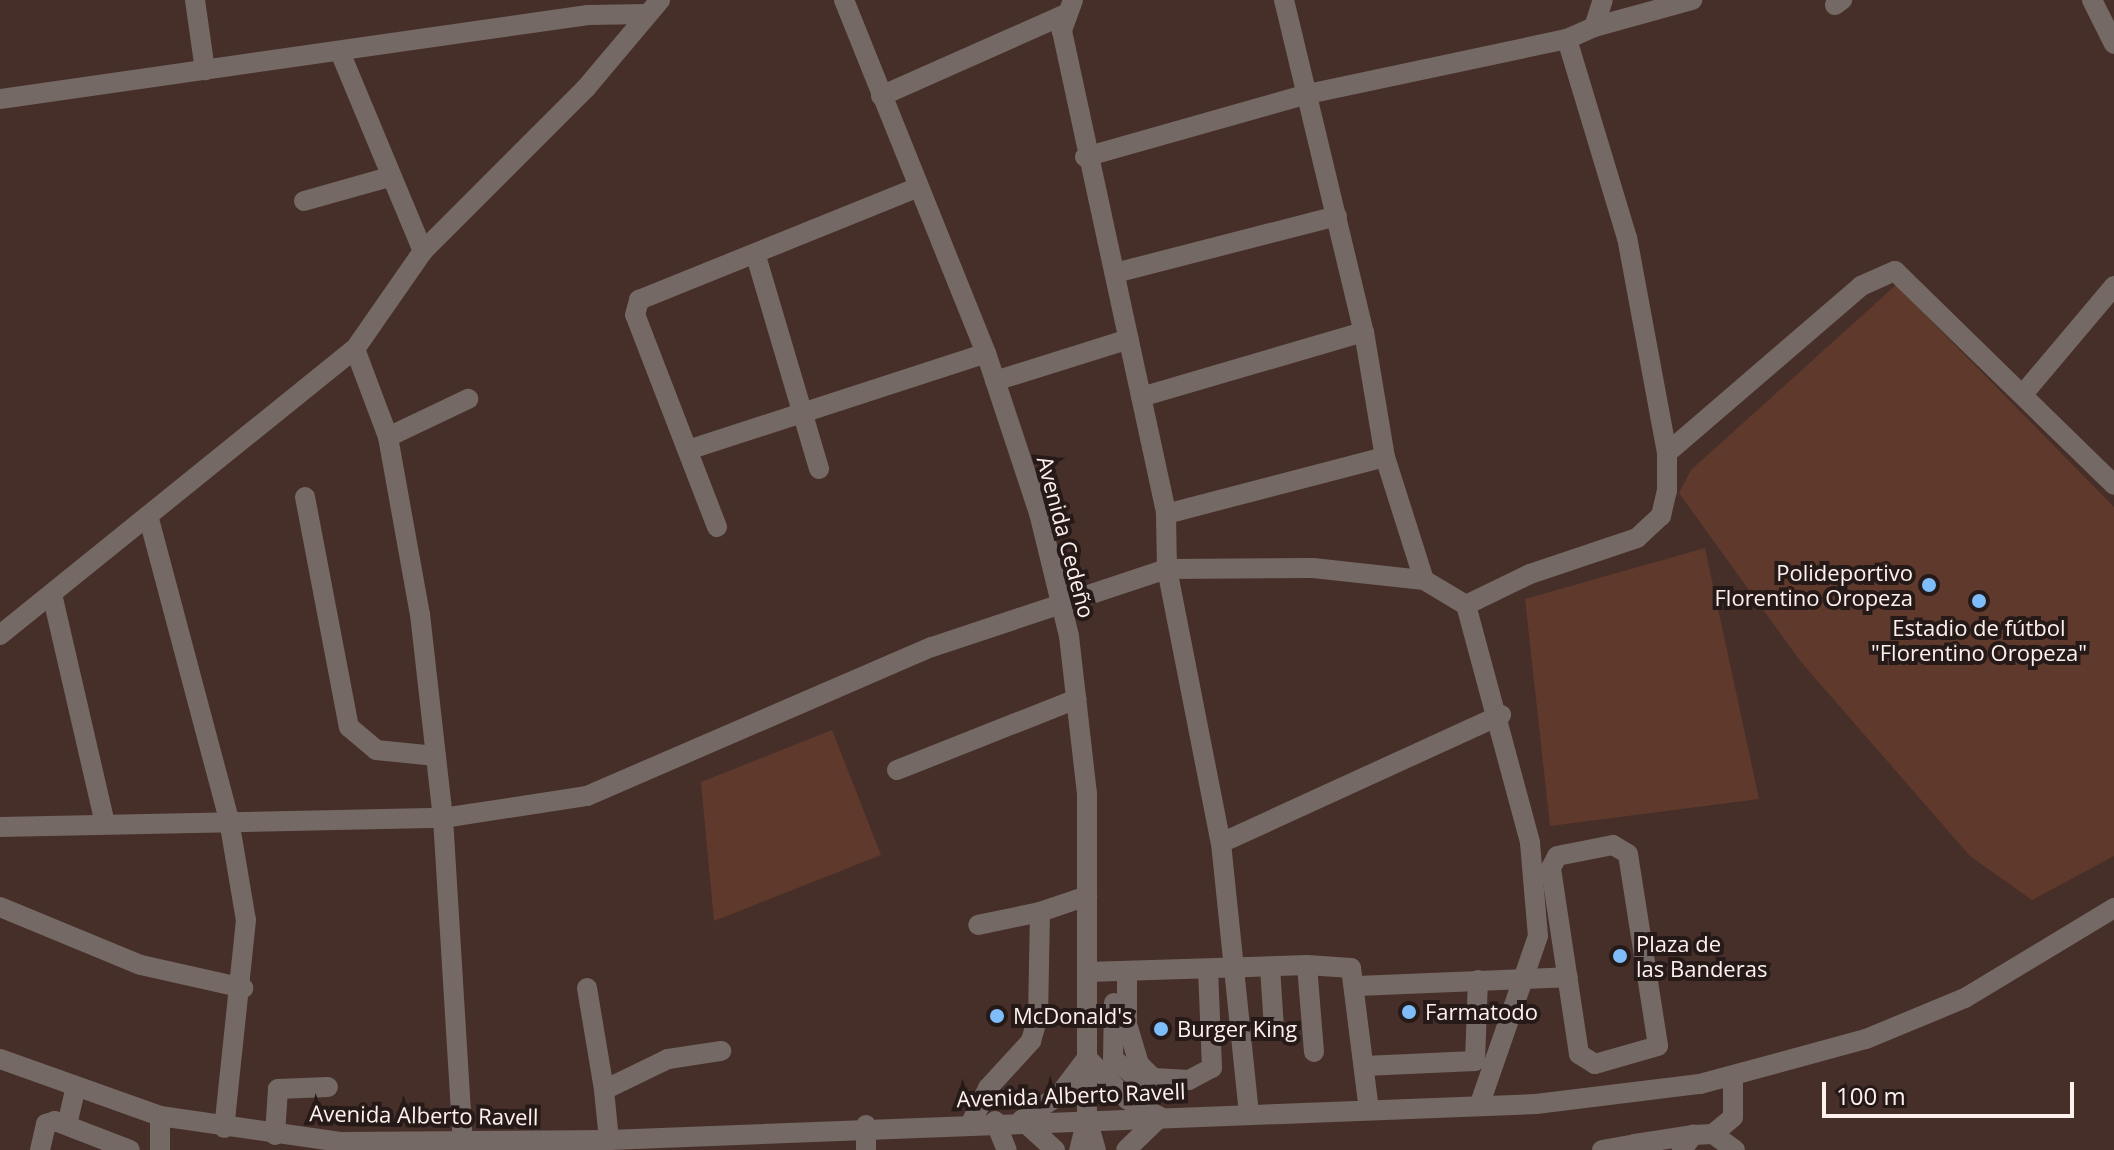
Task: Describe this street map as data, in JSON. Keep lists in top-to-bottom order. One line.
{"streets":{"street":["Avenida Cedeño","Avenida Alberto Ravell"]},"crossings":[["Avenida Cedeño","Avenida Alberto Ravell"]],"places":["Polideportivo Florentino Oropeza","Estadio de fútbol \"Florentino Oropeza\"","Plaza de las Banderas","Farmatodo","McDonald's","Burger King"],"scale_bar":"100 m"}
